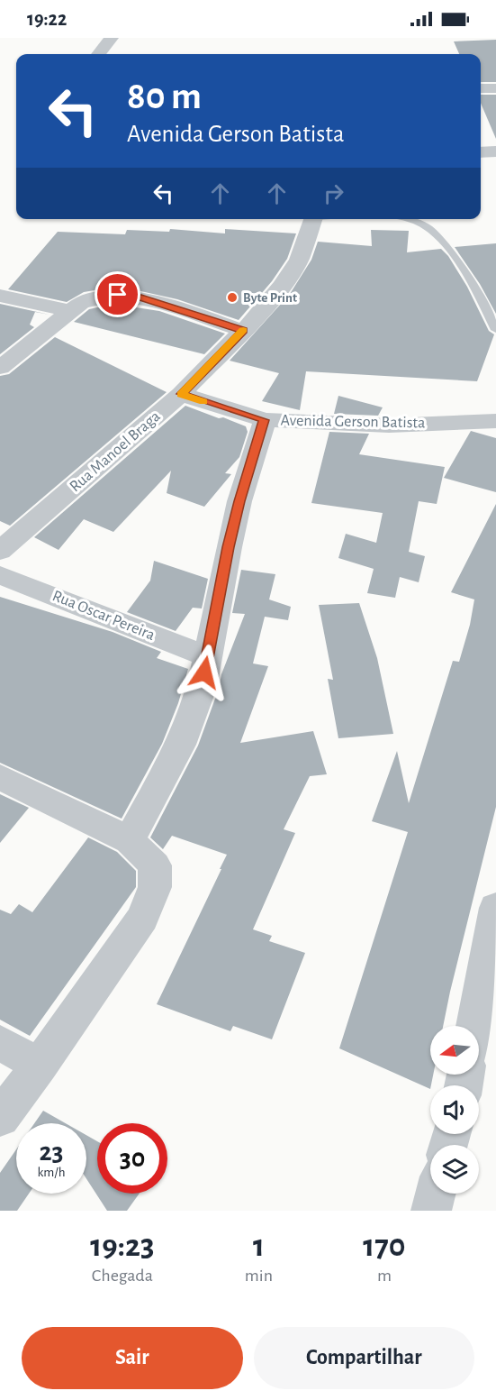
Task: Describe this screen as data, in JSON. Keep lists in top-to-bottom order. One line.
{"streets":{"street":["Avenida Gerson Batista","Rua Manoel Braga","Rua Oscar Pereira"]},"crossings":[["Avenida Gerson Batista","Rua Manoel Braga"]],"places":["Byte Print"],"north":"left","page":{"status":"19:22","turn":["80 m","Avenida Gerson Batista"],"speed":"23 km/h","limit":"30","eta":["19:23","Chegada","1","min","170","m"],"buttons":["Sair","Compartilhar"]}}
